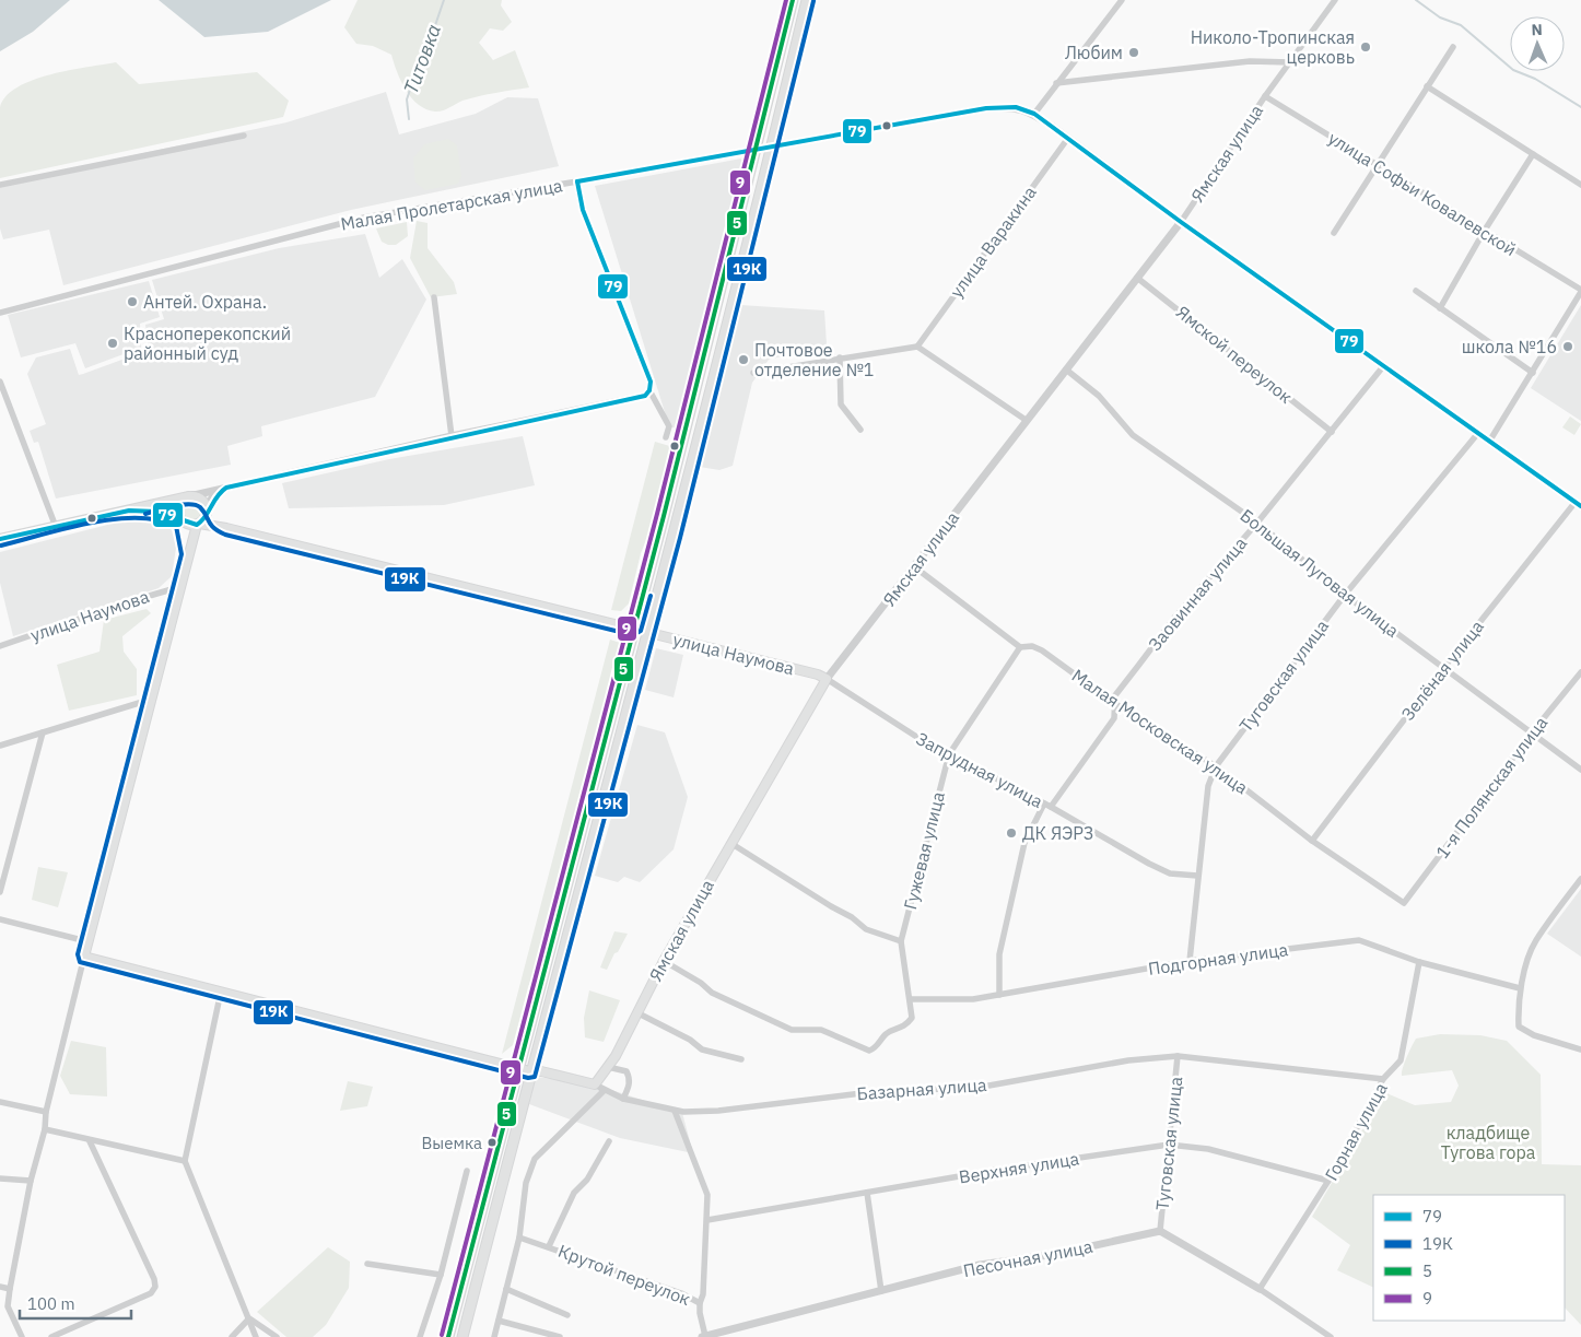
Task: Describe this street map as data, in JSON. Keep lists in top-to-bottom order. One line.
{"streets":{"main road":["Ямская улица","улица Наумова","Базарная улица"],"street":["улица Софьи Ковалевской","Малая Пролетарская улица","улица Варакина","Ямской переулок","Большая Луговая улица","Заовинная улица","Зелёная улица","Туговская улица","Малая Московская улица","Запрудная улица","1-я Полянская улица","Гужевая улица","Подгорная улица","Горная улица","Верхняя улица","Песочная улица","Крутой переулок"]},"crossings":[["Ямская улица","улица Софьи Ковалевской"],["Ямская улица","Ямской переулок"],["Ямская улица","Большая Луговая улица"],["Ямская улица","улица Наумова"],["Ямская улица","Малая Московская улица"],["Ямская улица","Запрудная улица"],["Ямская улица","Гужевая улица"],["Ямская улица","Базарная улица"],["Ямской переулок","Заовинная улица"],["Большая Луговая улица","Заовинная улица"],["Большая Луговая улица","Зелёная улица"],["Большая Луговая улица","Туговская улица"],["Большая Луговая улица","1-я Полянская улица"],["Заовинная улица","Малая Московская улица"],["Заовинная улица","Запрудная улица"],["Заовинная улица","Подгорная улица"],["улица Наумова","Запрудная улица"],["Зелёная улица","Малая Московская улица"],["Туговская улица","Малая Московская улица"],["Туговская улица","Запрудная улица"],["Туговская улица","Подгорная улица"],["Туговская улица","Базарная улица"],["Туговская улица","Верхняя улица"],["Туговская улица","Песочная улица"],["Малая Московская улица","1-я Полянская улица"],["Малая Московская улица","Гужевая улица"],["Запрудная улица","Гужевая улица"],["Гужевая улица","Подгорная улица"],["Подгорная улица","Горная улица"],["Базарная улица","Горная улица"],["Горная улица","Верхняя улица"]],"water":["Титовка"],"parks":["кладбище Тугова гора"],"places":["Николо-Тропинская церковь","Любим","Антей. Охрана.","Красноперекопский районный суд","школа №16","Почтовое отделение №1","ДК ЯЭРЗ","Выемка"],"lines":["transit line 5","transit line 9","transit line 19К","transit line 79"],"legend":["79","19К","5","9"],"scale_bar":"100 m","north":"top"}
